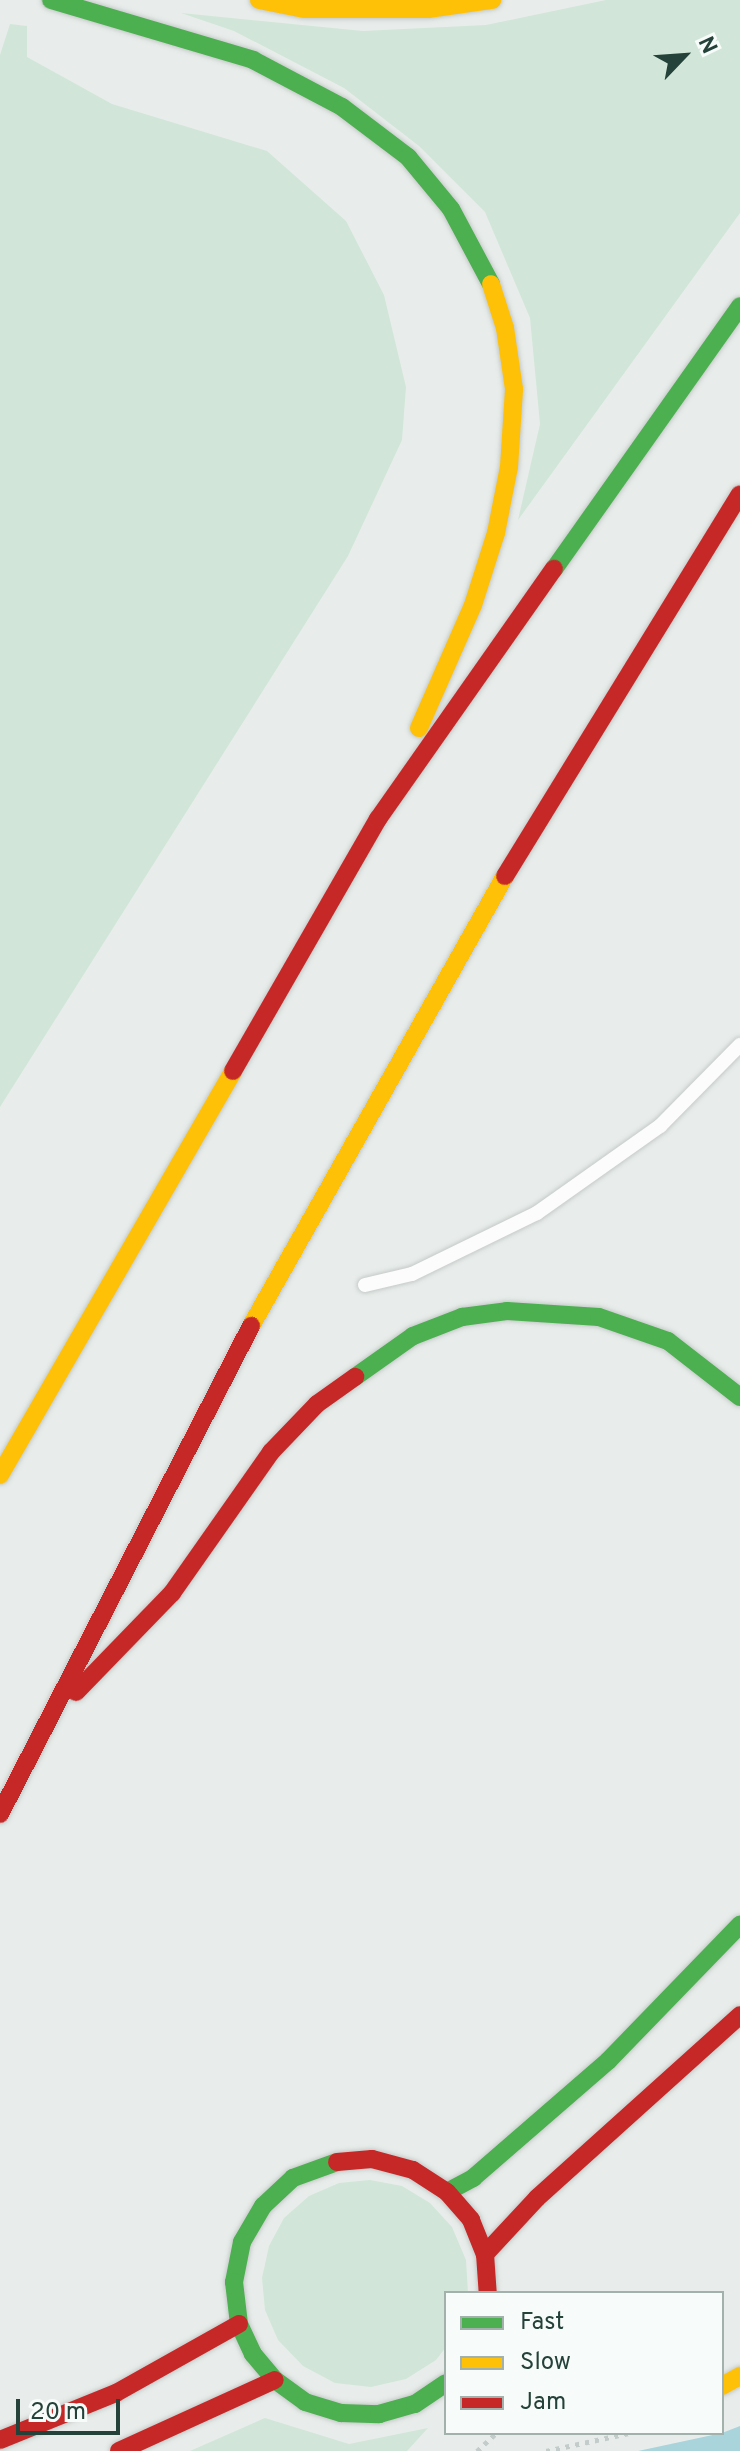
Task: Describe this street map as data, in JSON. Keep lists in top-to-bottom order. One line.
{"legend":["Fast","Slow","Jam"],"scale_bar":"20 m","north":"top right"}
